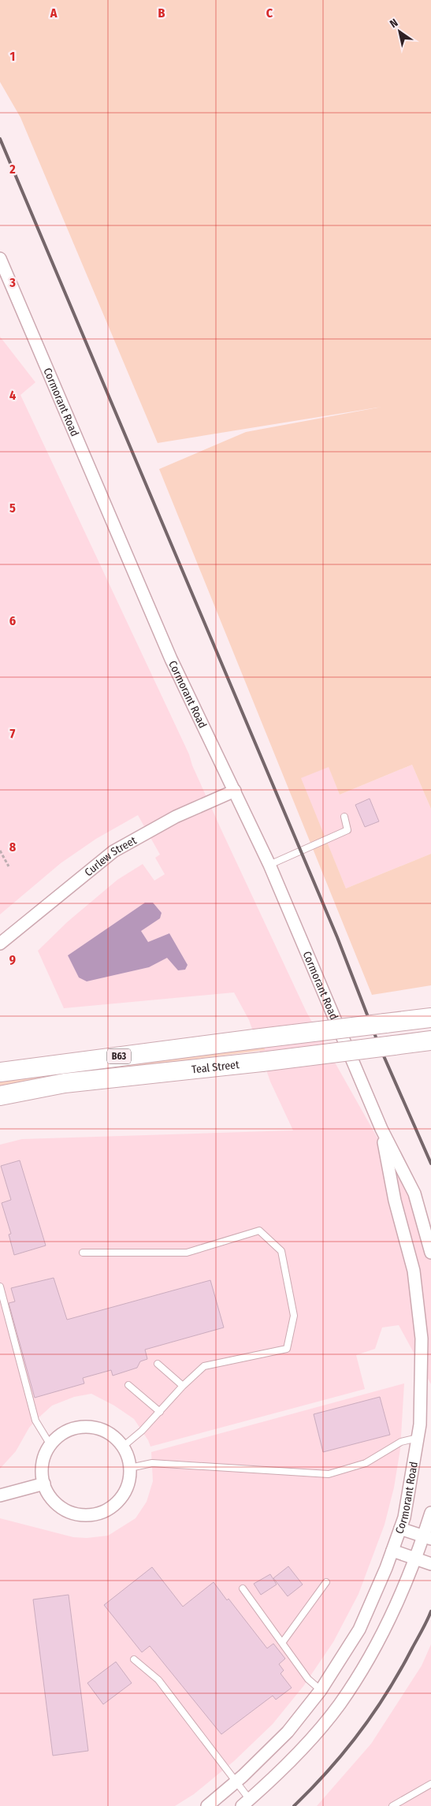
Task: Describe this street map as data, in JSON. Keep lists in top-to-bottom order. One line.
{"streets":{"main road":["B63","Teal Street"],"street":["Cormorant Road","Curlew Street"]},"crossings":[["Cormorant Road","Curlew Street"]],"north":"top left","grid":{"columns":["A","B","C"],"rows":["1","2","3","4","5","6","7","8","9"]}}
